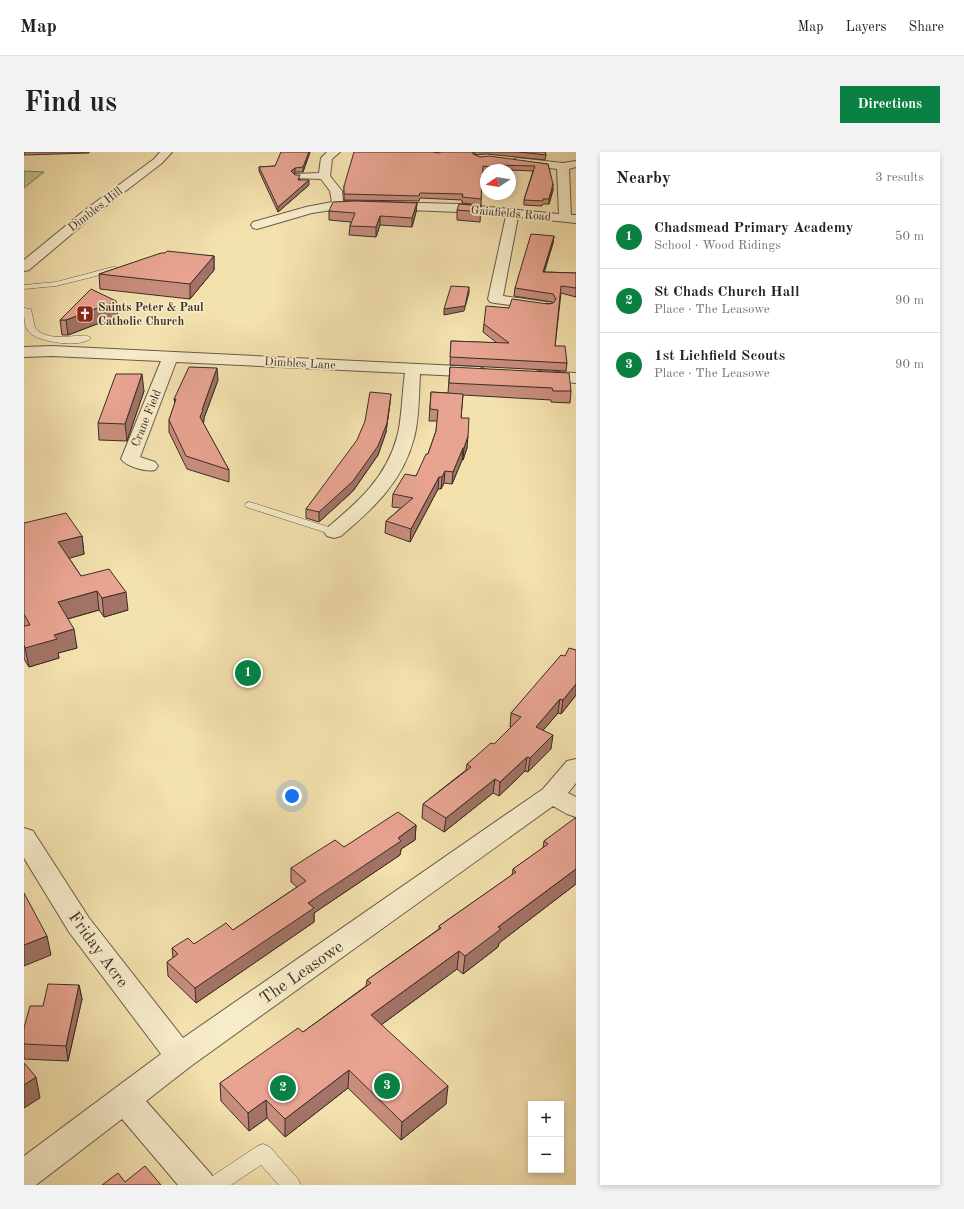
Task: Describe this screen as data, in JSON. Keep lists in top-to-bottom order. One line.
{"streets":{"street":["Dimbles Hill","Gaiafields Road","Dimbles Lane","Crane Field","Friday Acre","The Leasowe"]},"crossings":[["Dimbles Lane","Crane Field"],["Friday Acre","The Leasowe"]],"places":{"church":["Saints Peter & Paul Catholic Church"]},"north":"left","page":{"header":"Map","nav":["Map","Layers","Share"],"buttons":"Directions","title":"Find us","heading":["Nearby","3 results"],"list":[{"mark":"1","name":"Chadsmead Primary Academy","note":"School · Wood Ridings","value":"50 m"},{"mark":"2","name":"St Chads Church Hall","note":"Place · The Leasowe","value":"90 m"},{"mark":"3","name":"1st Lichfield Scouts","note":"Place · The Leasowe","value":"90 m"}],"pins":["1","3","2"],"map_buttons":["+","−"]}}
